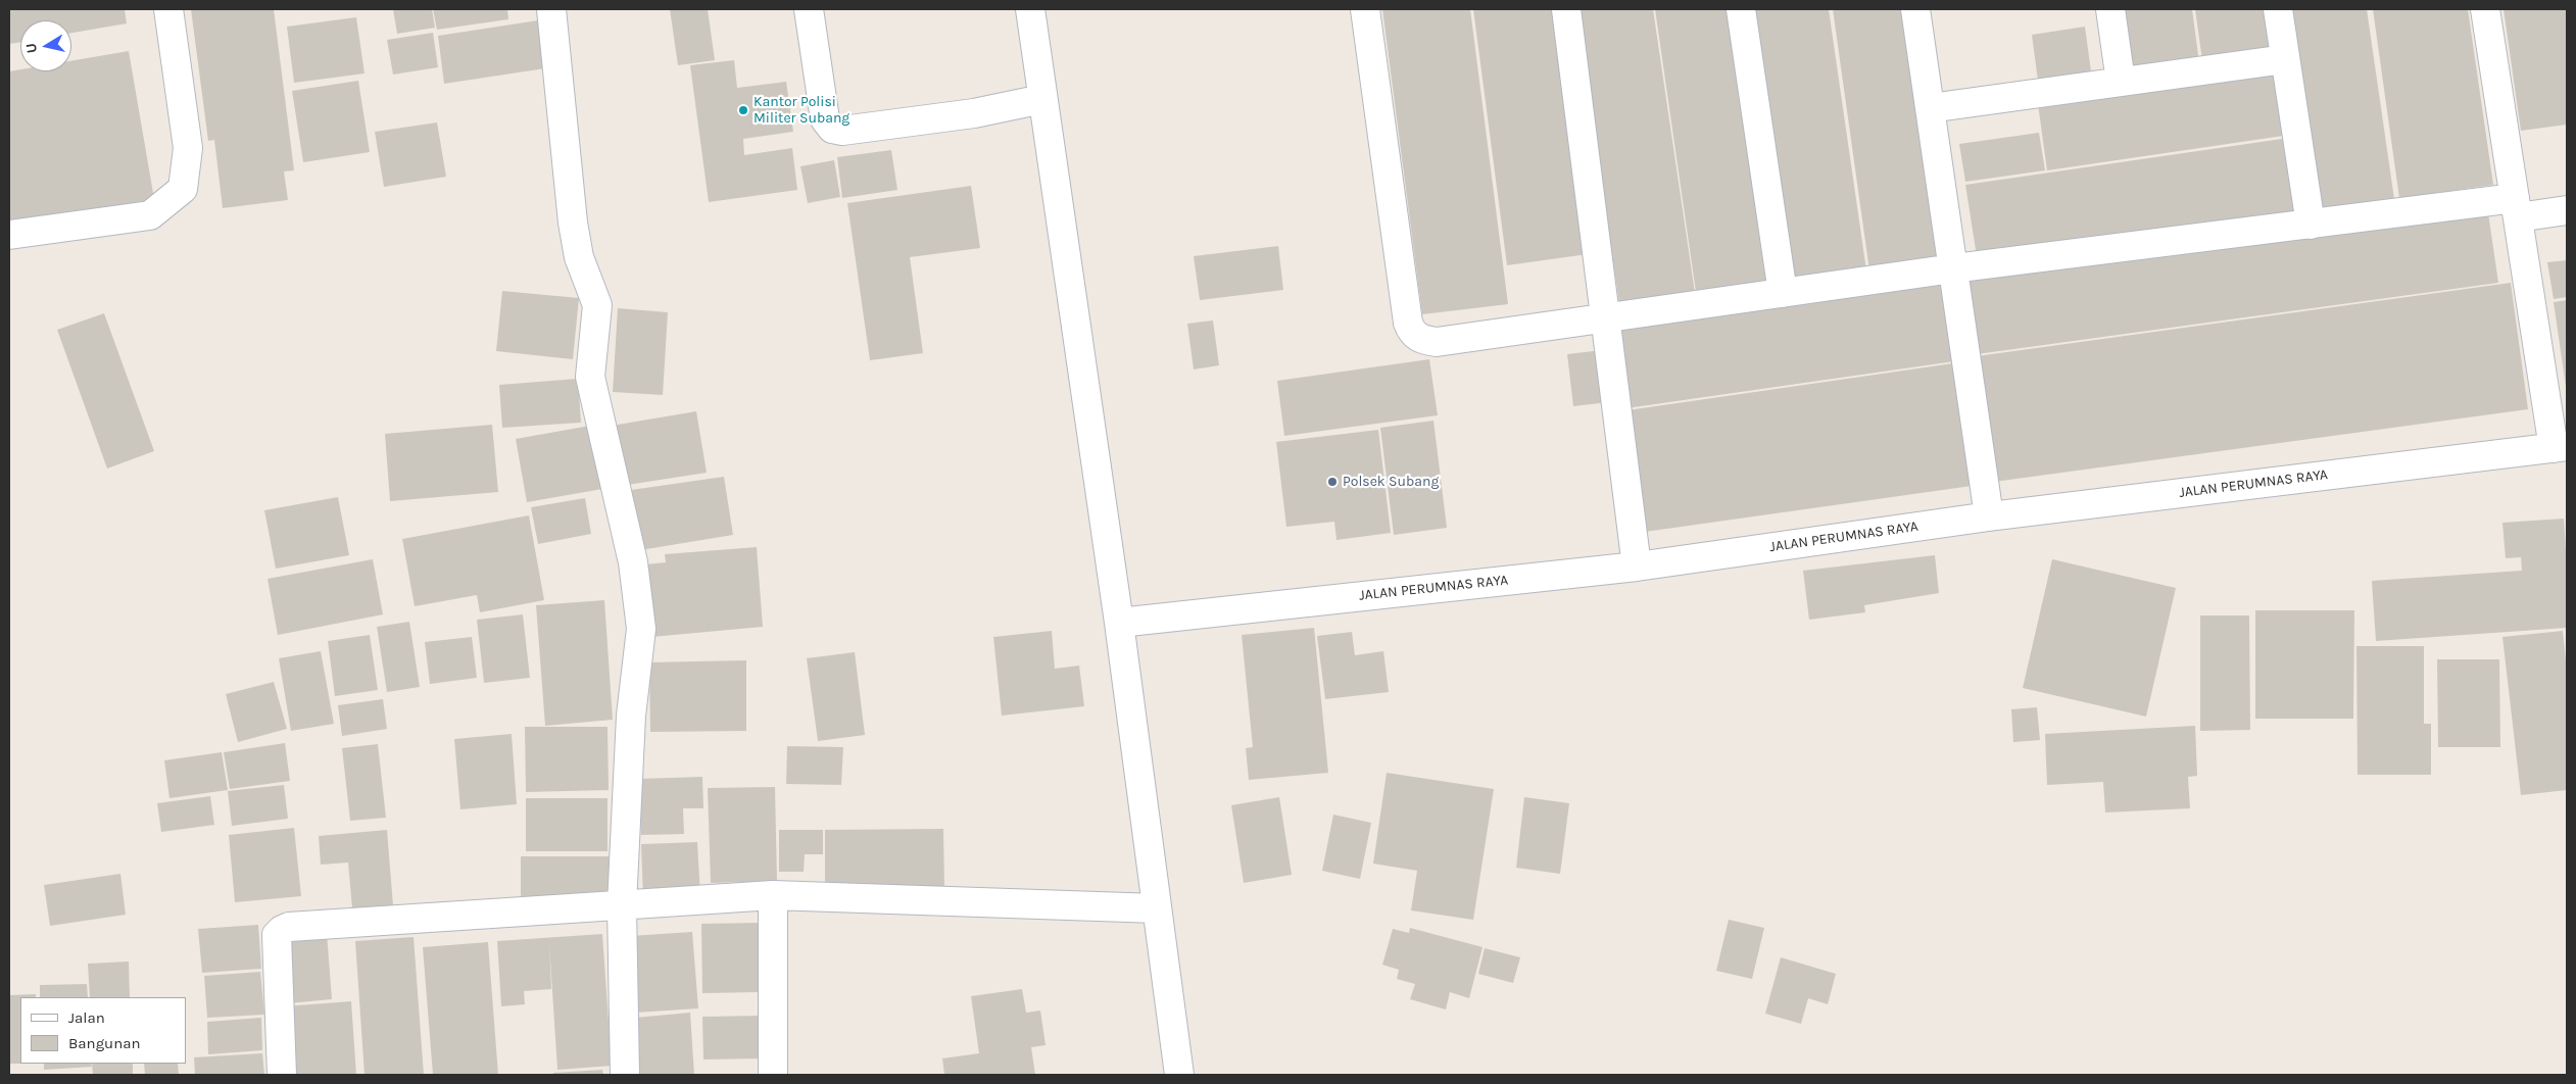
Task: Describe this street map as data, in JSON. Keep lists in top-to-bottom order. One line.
{"streets":{"street":["JALAN PERUMNAS RAYA"]},"places":["Kantor Polisi Militer Subang","Polsek Subang"],"legend":["Jalan","Bangunan"],"north":"left"}
